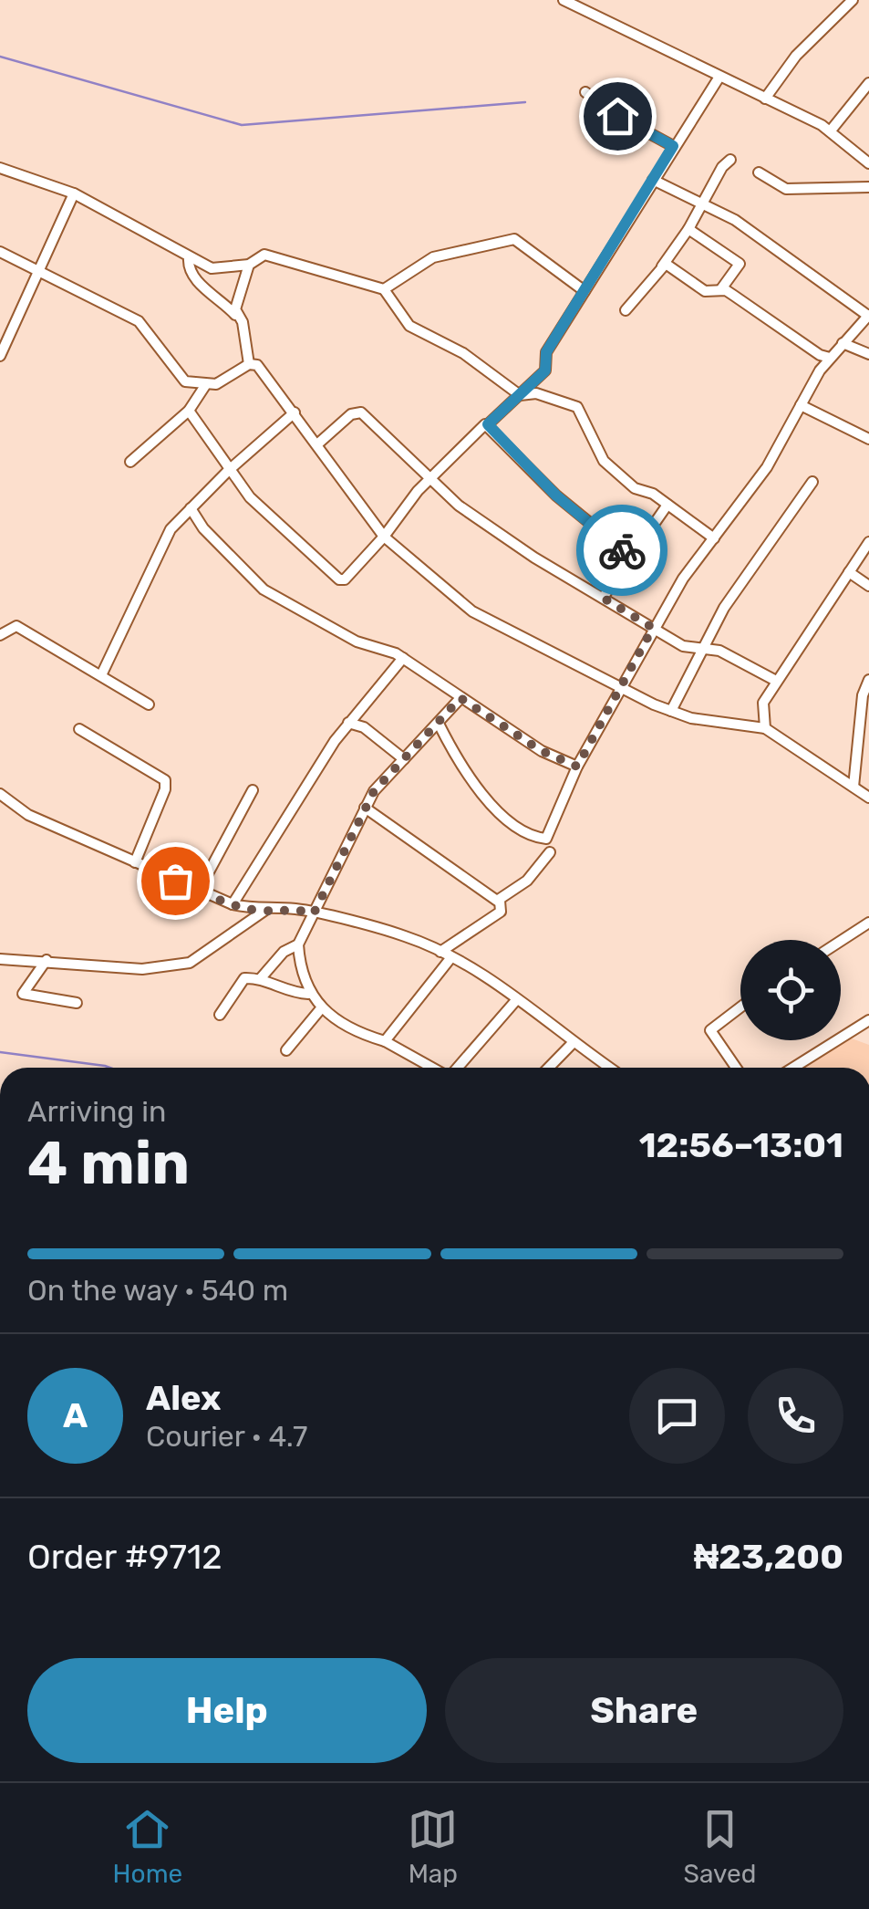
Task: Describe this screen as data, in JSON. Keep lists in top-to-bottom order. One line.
{"page":{"heading":["4 min","Arriving in","12:56–13:01"],"panel":["Alex","Courier · 4.7","Order #9712","₦23,200"],"bar":"On the way · 540 m","round":"A","buttons":["Help","Share"],"tabs":["Home","Map","Saved"]}}
